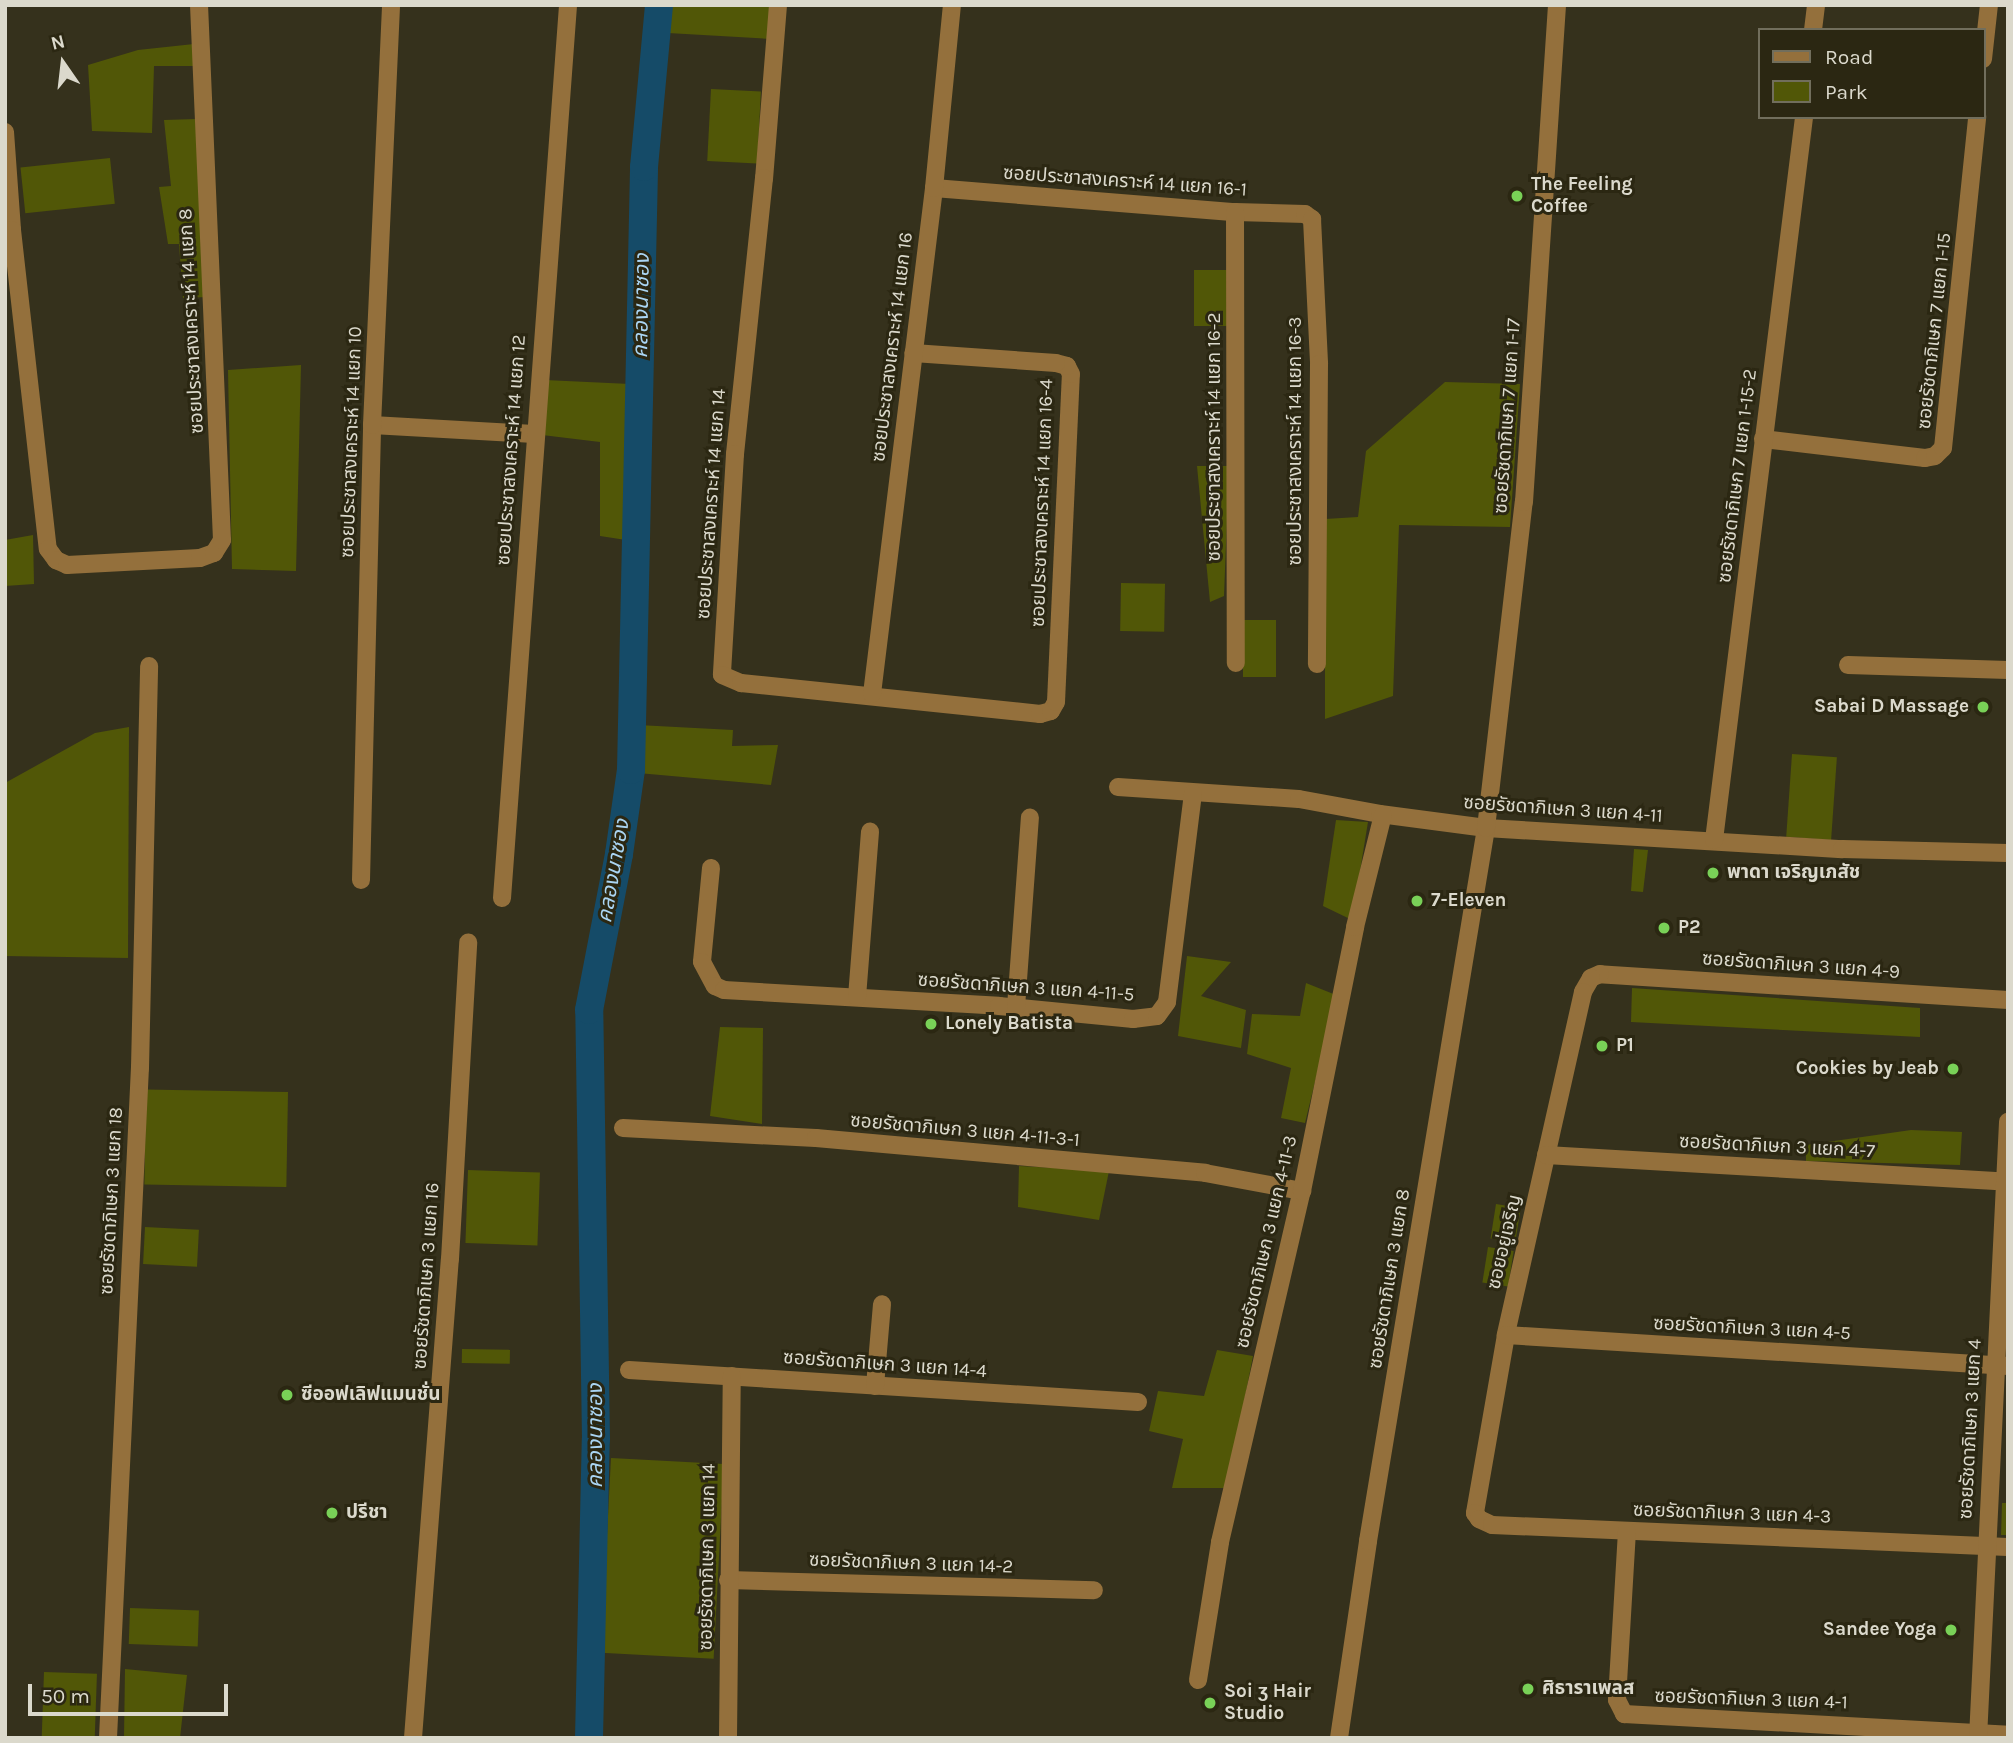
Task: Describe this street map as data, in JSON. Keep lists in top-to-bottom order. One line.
{"streets":{"street":["ซอยประชาสงเคราะห์ 14 แยก 16-1","ซอยประชาสงเคราะห์ 14 แยก 8","ซอยรัชดาภิเษก 7 แยก 1-15","ซอยประชาสงเคราะห์ 14 แยก 16","ซอยรัชดาภิเษก 7 แยก 1-17","ซอยประชาสงเคราะห์ 14 แยก 16-2","ซอยประชาสงเคราะห์ 14 แยก 16-3","ซอยประชาสงเคราะห์ 14 แยก 10","ซอยประชาสงเคราะห์ 14 แยก 12","ซอยรัชดาภิเษก 7 แยก 1-15-2","ซอยประชาสงเคราะห์ 14 แยก 16-4","ซอยประชาสงเคราะห์ 14 แยก 14","ซอยรัชดาภิเษก 3 แยก 4-11","ซอยรัชดาภิเษก 3 แยก 4-9","ซอยรัชดาภิเษก 3 แยก 4-11-5","ซอยรัชดาภิเษก 3 แยก 4-11-3-1","ซอยรัชดาภิเษก 3 แยก 4-7","ซอยรัชดาภิเษก 3 แยก 18","ซอยรัชดาภิเษก 3 แยก 4-11-3","ซอยอยู่เจริญ","ซอยรัชดาภิเษก 3 แยก 16","ซอยรัชดาภิเษก 3 แยก 8","ซอยรัชดาภิเษก 3 แยก 4-5","ซอยรัชดาภิเษก 3 แยก 14-4","ซอยรัชดาภิเษก 3 แยก 4","ซอยรัชดาภิเษก 3 แยก 4-3","ซอยรัชดาภิเษก 3 แยก 14","ซอยรัชดาภิเษก 3 แยก 14-2","ซอยรัชดาภิเษก 3 แยก 4-1"]},"crossings":[["ซอยประชาสงเคราะห์ 14 แยก 16-1","ซอยประชาสงเคราะห์ 14 แยก 16"],["ซอยประชาสงเคราะห์ 14 แยก 16-1","ซอยประชาสงเคราะห์ 14 แยก 16-2"],["ซอยประชาสงเคราะห์ 14 แยก 16-1","ซอยประชาสงเคราะห์ 14 แยก 16-3"],["ซอยรัชดาภิเษก 7 แยก 1-15","ซอยรัชดาภิเษก 7 แยก 1-15-2"],["ซอยประชาสงเคราะห์ 14 แยก 16","ซอยประชาสงเคราะห์ 14 แยก 16-4"],["ซอยประชาสงเคราะห์ 14 แยก 16","ซอยประชาสงเคราะห์ 14 แยก 14"],["ซอยรัชดาภิเษก 7 แยก 1-17","ซอยรัชดาภิเษก 3 แยก 4-11"],["ซอยรัชดาภิเษก 7 แยก 1-17","ซอยรัชดาภิเษก 3 แยก 8"],["ซอยรัชดาภิเษก 7 แยก 1-15-2","ซอยรัชดาภิเษก 3 แยก 4-11"],["ซอยประชาสงเคราะห์ 14 แยก 16-4","ซอยประชาสงเคราะห์ 14 แยก 14"],["ซอยรัชดาภิเษก 3 แยก 4-11","ซอยรัชดาภิเษก 3 แยก 4-11-5"],["ซอยรัชดาภิเษก 3 แยก 4-11","ซอยรัชดาภิเษก 3 แยก 4-11-3"],["ซอยรัชดาภิเษก 3 แยก 4-11","ซอยรัชดาภิเษก 3 แยก 8"],["ซอยรัชดาภิเษก 3 แยก 4-9","ซอยอยู่เจริญ"],["ซอยรัชดาภิเษก 3 แยก 4-11-3-1","ซอยรัชดาภิเษก 3 แยก 4-11-3"],["ซอยรัชดาภิเษก 3 แยก 4-7","ซอยอยู่เจริญ"],["ซอยรัชดาภิเษก 3 แยก 4-7","ซอยรัชดาภิเษก 3 แยก 4"],["ซอยอยู่เจริญ","ซอยรัชดาภิเษก 3 แยก 4-5"],["ซอยอยู่เจริญ","ซอยรัชดาภิเษก 3 แยก 4-3"],["ซอยรัชดาภิเษก 3 แยก 4-5","ซอยรัชดาภิเษก 3 แยก 4"],["ซอยรัชดาภิเษก 3 แยก 14-4","ซอยรัชดาภิเษก 3 แยก 14"],["ซอยรัชดาภิเษก 3 แยก 4","ซอยรัชดาภิเษก 3 แยก 4-3"],["ซอยรัชดาภิเษก 3 แยก 4","ซอยรัชดาภิเษก 3 แยก 4-1"],["ซอยรัชดาภิเษก 3 แยก 4-3","ซอยรัชดาภิเษก 3 แยก 4-1"],["ซอยรัชดาภิเษก 3 แยก 14","ซอยรัชดาภิเษก 3 แยก 14-2"]],"water":["คลองนาซอง"],"places":["The Feeling Coffee","Sabai D Massage","พาดา เจริญเภสัช","7-Eleven","P2","Lonely Batista","P1","Cookies by Jeab","ซีออฟเลิฟแมนชั่น","ปรีชา","Sandee Yoga","ศิธาราเพลส","Soi ʒ Hair Studio"],"legend":["Road","Park"],"scale_bar":"50 m","north":"top"}
